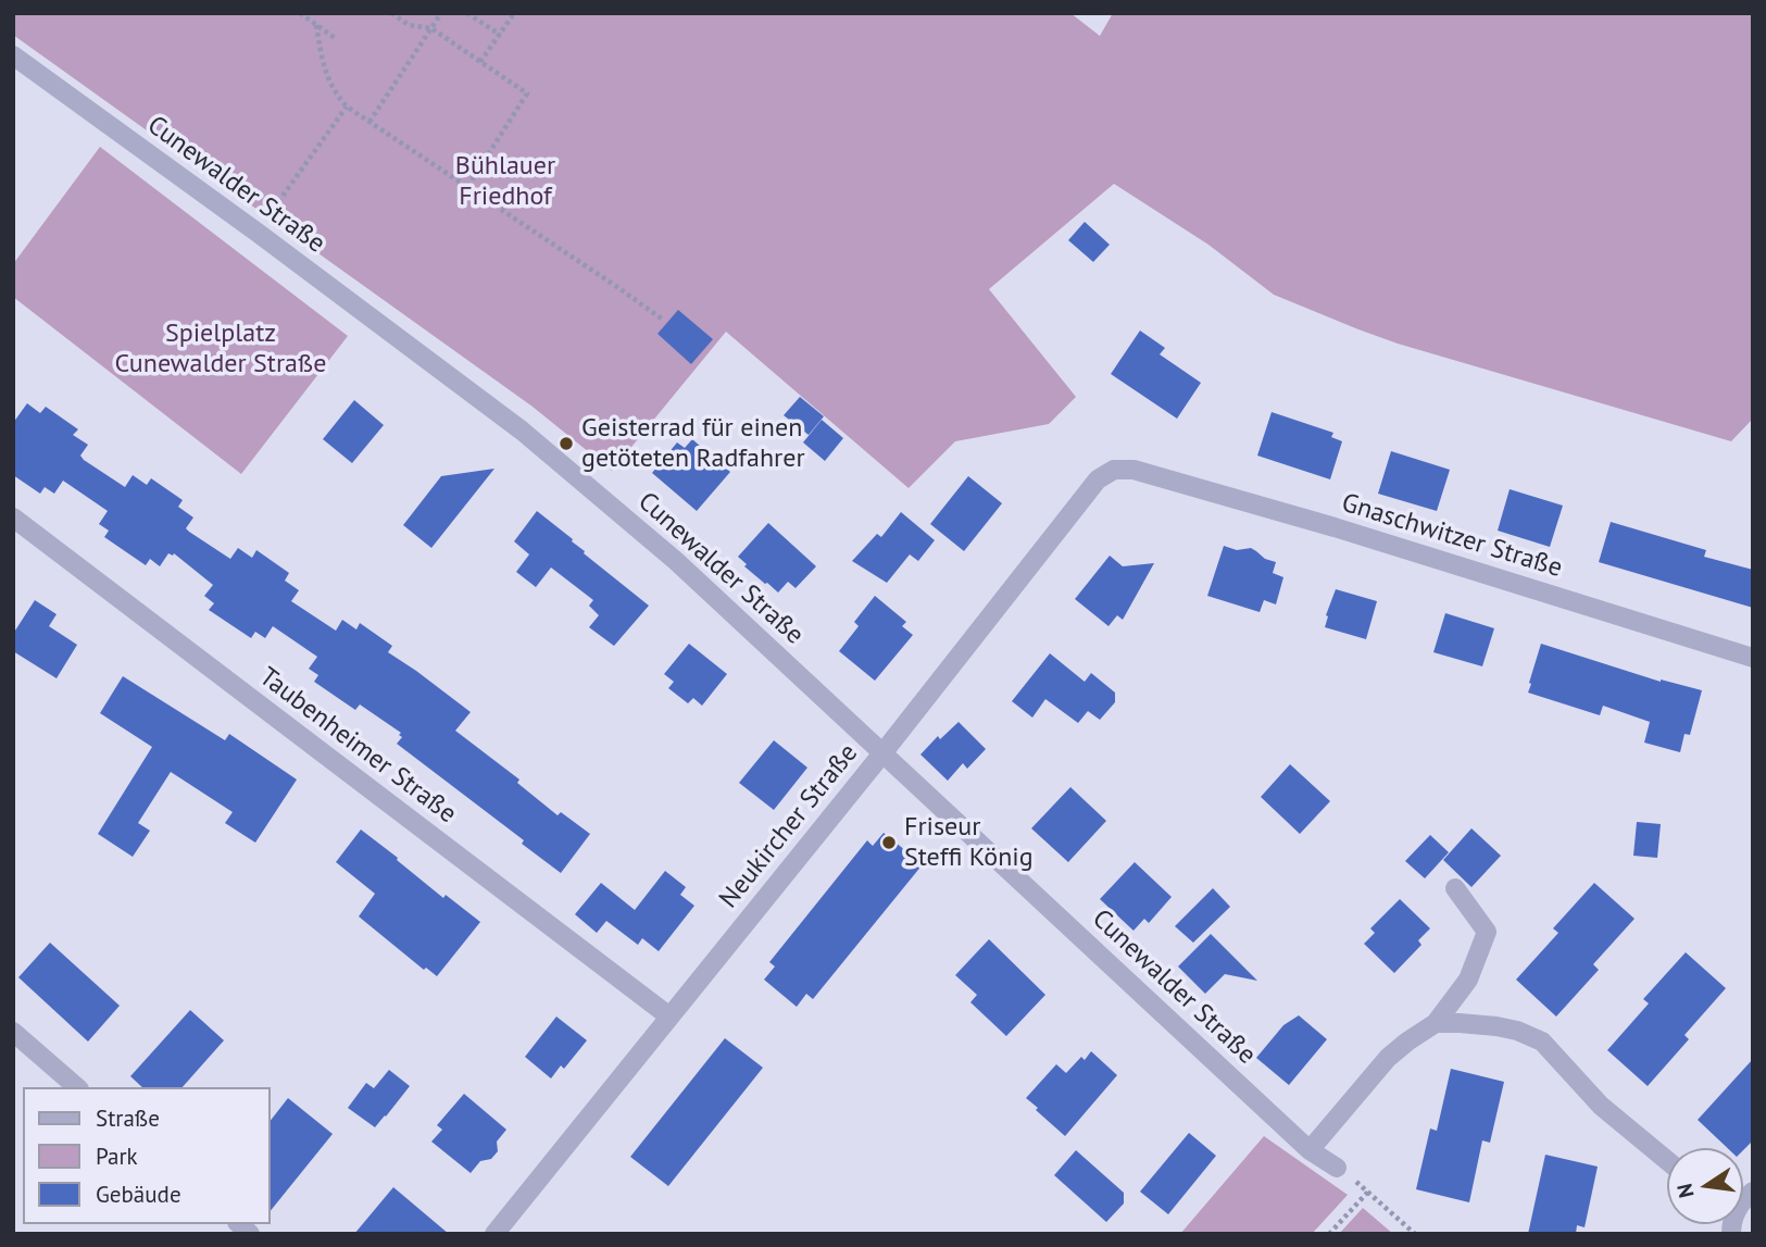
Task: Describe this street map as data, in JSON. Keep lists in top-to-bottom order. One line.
{"streets":{"street":["Cunewalder Straße","Gnaschwitzer Straße","Taubenheimer Straße","Neukircher Straße"]},"crossings":[["Cunewalder Straße","Neukircher Straße"],["Gnaschwitzer Straße","Neukircher Straße"],["Taubenheimer Straße","Neukircher Straße"]],"parks":["Bühlauer Friedhof","Spielplatz Cunewalder Straße"],"places":["Geisterrad für einen getöteten Radfahrer","Friseur Steffi König"],"legend":["Straße","Park","Gebäude"],"north":"left"}
